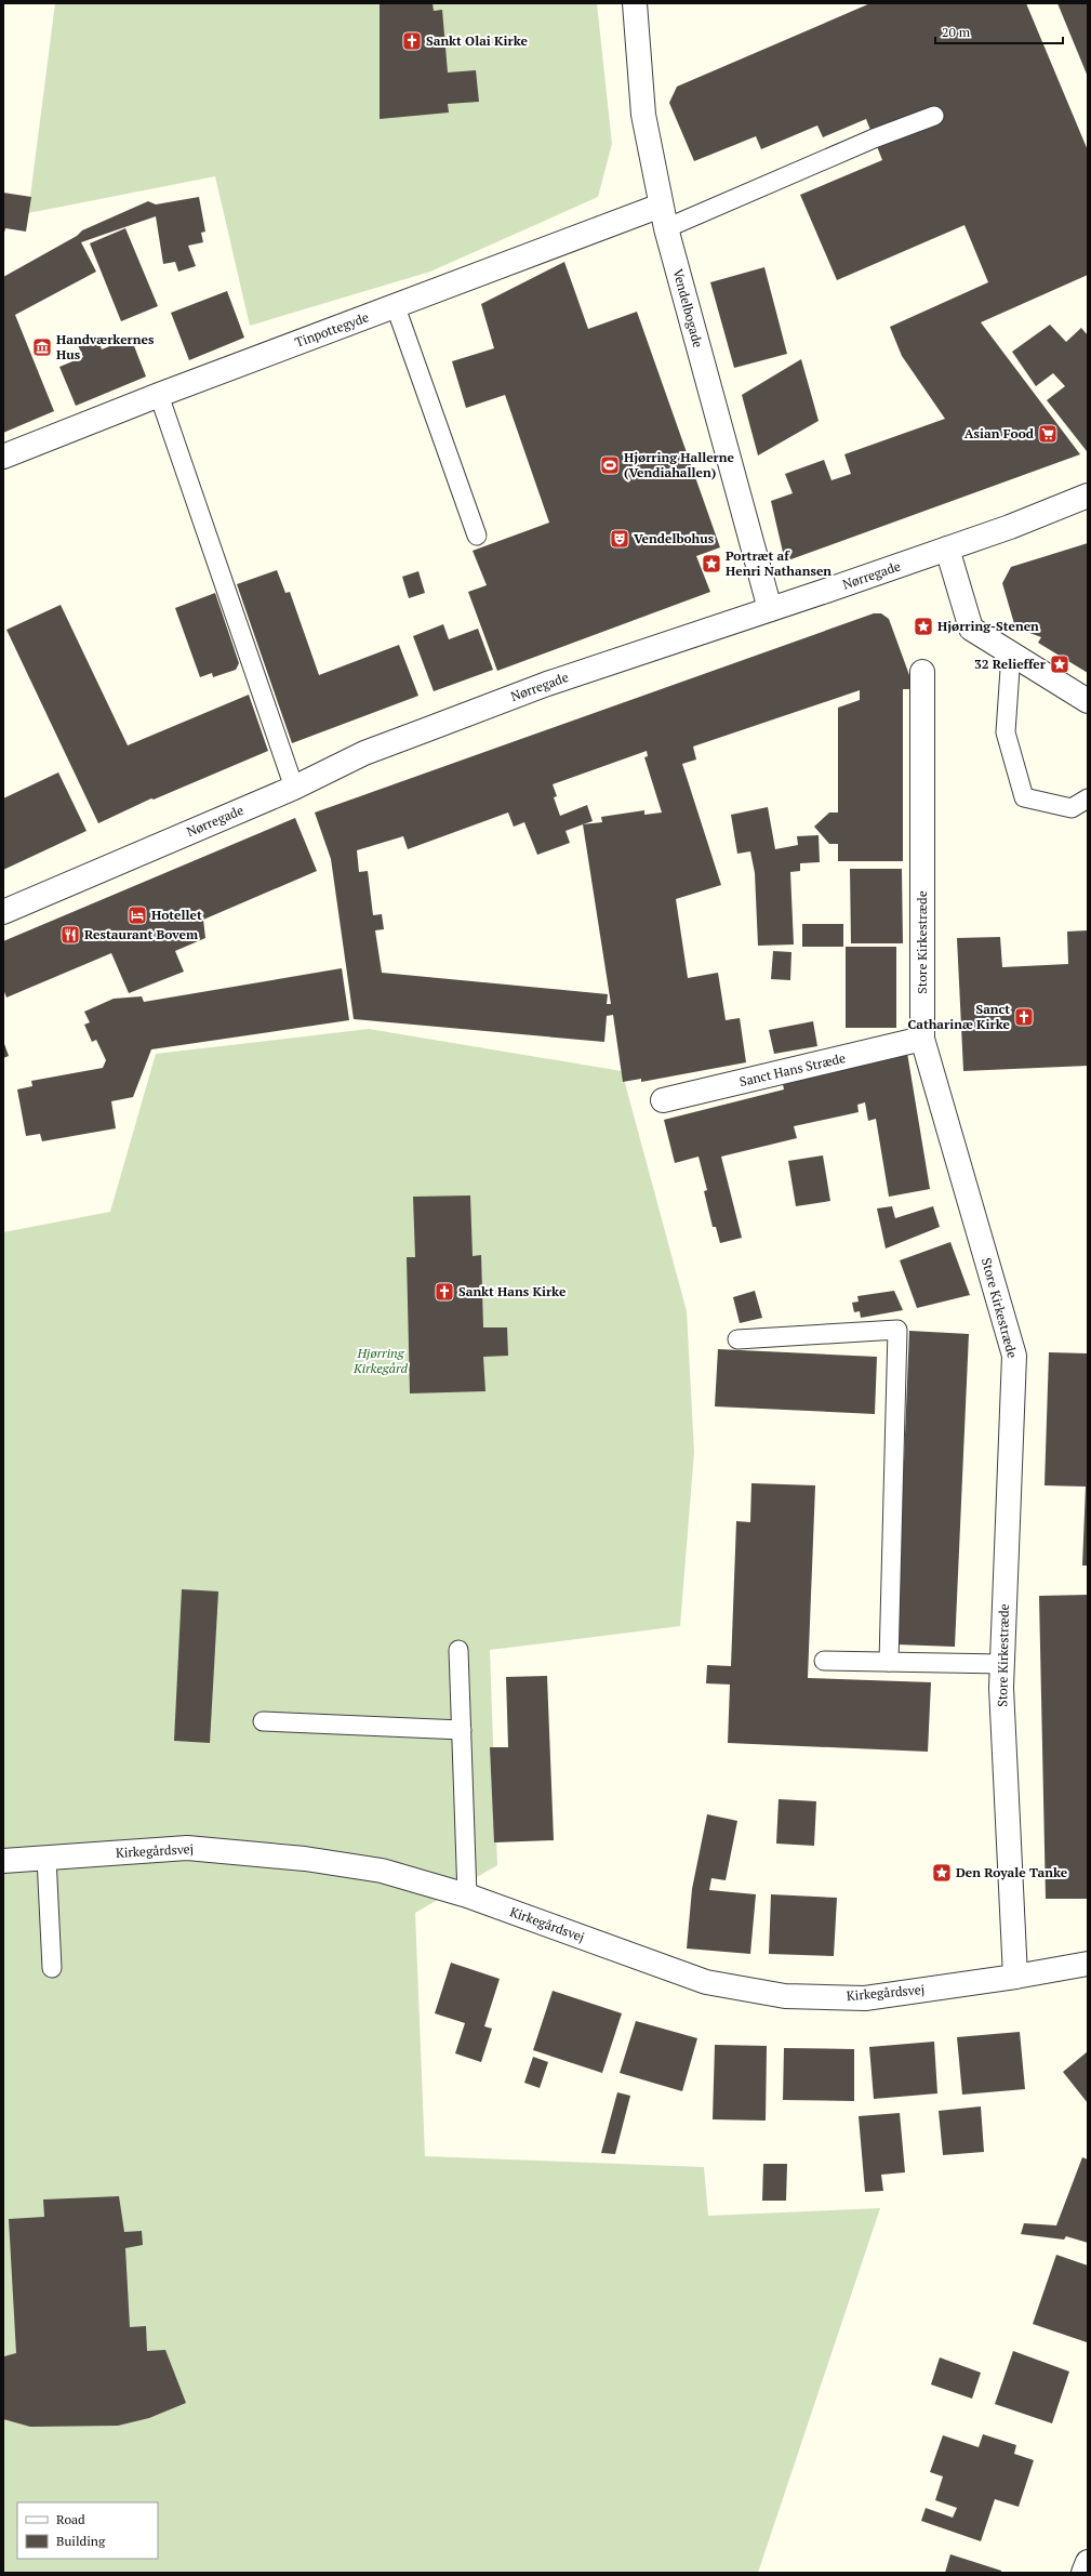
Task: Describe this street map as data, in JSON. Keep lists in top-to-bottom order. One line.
{"streets":{"street":["Vendelbogade","Tinpottegyde","Nørregade","Store Kirkestræde","Sanct Hans Stræde","Kirkegårdsvej"]},"crossings":[["Vendelbogade","Tinpottegyde"],["Vendelbogade","Nørregade"],["Store Kirkestræde","Sanct Hans Stræde"],["Store Kirkestræde","Kirkegårdsvej"]],"parks":["Hjørring Kirkegård"],"places":{"church":["Sankt Olai Kirke","Sanct Catharinæ Kirke","Sankt Hans Kirke"],"museum":["Handværkernes Hus"],"supermarket":["Asian Food"],"sports":["Hjørring Hallerne (Vendiahallen)"],"theatre":["Vendelbohus"],"place":["Portræt af Henri Nathansen","Hjørring-Stenen","32 Relieffer","Den Royale Tanke"],"hotel":["Hotellet"],"restaurant":["Restaurant Bovem"]},"legend":["Road","Building"],"scale_bar":"20 m"}
